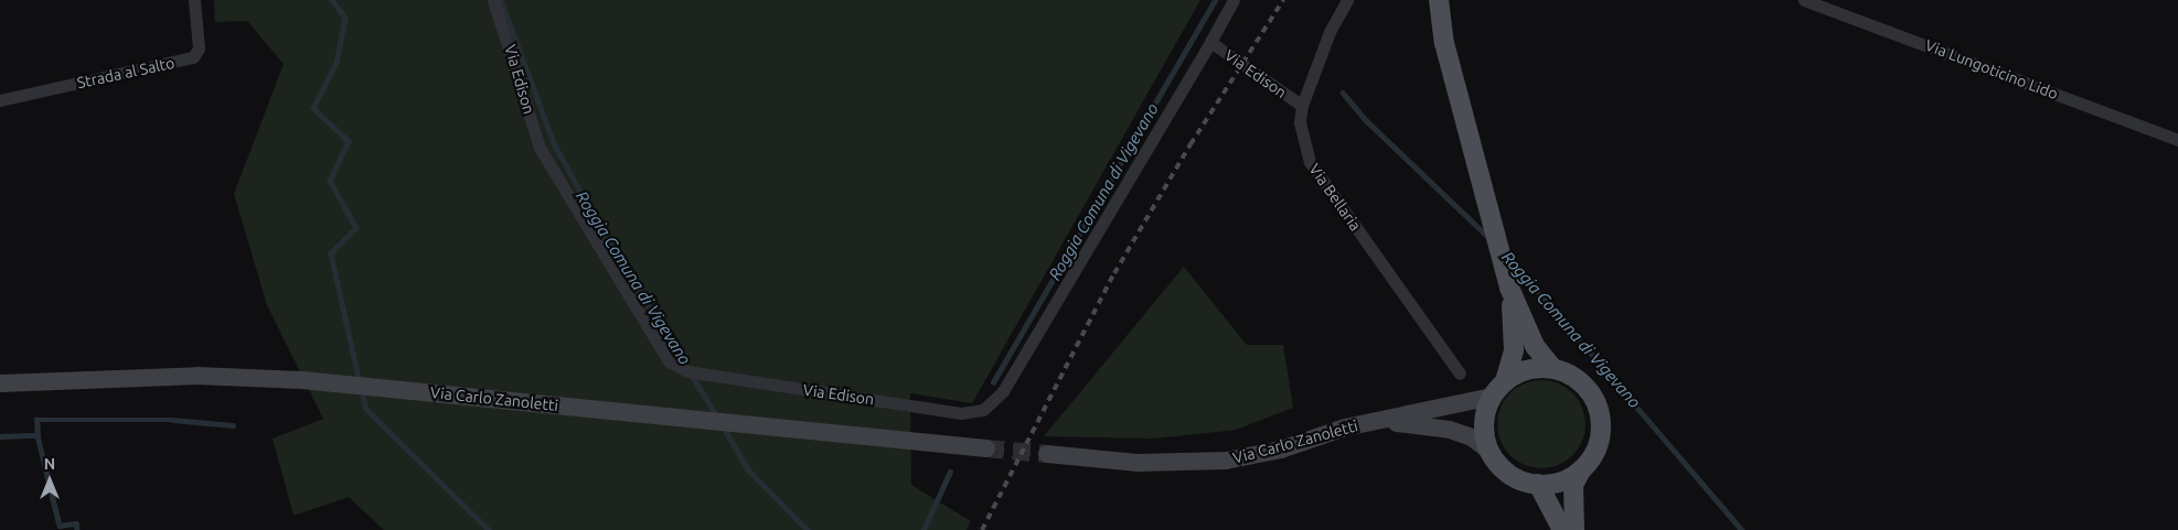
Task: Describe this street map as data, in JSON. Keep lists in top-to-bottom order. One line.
{"streets":{"main road":["Via Carlo Zanoletti"],"street":["Via Lungoticino Lido","Strada al Salto","Via Edison","Via Bellaria"]},"crossings":[["Via Edison","Via Bellaria"]],"water":["Roggia Comuna di Vigevano"],"north":"top"}
